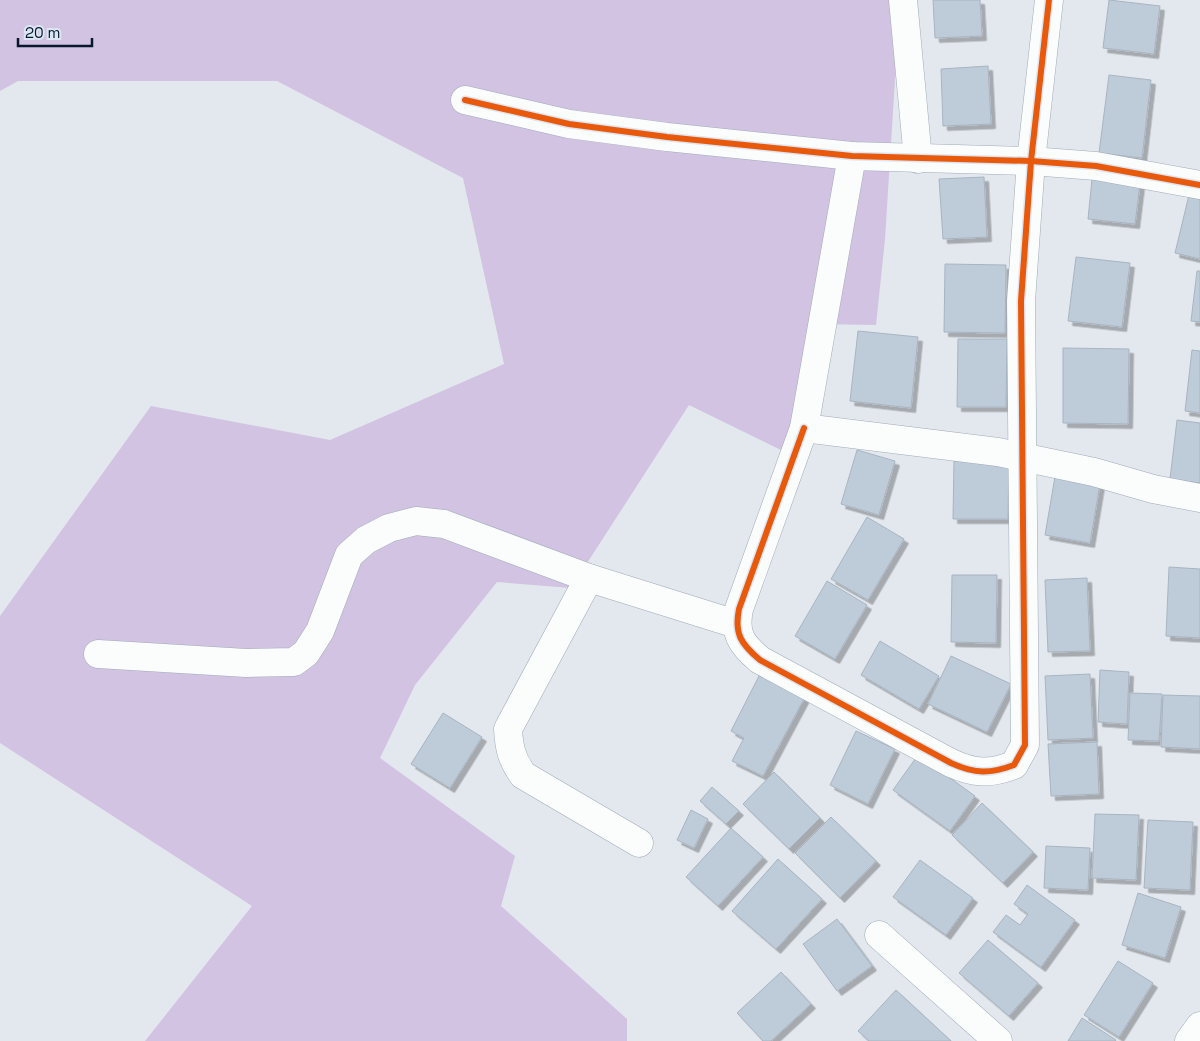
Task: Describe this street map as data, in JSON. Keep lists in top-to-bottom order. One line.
{"scale_bar":"20 m"}
